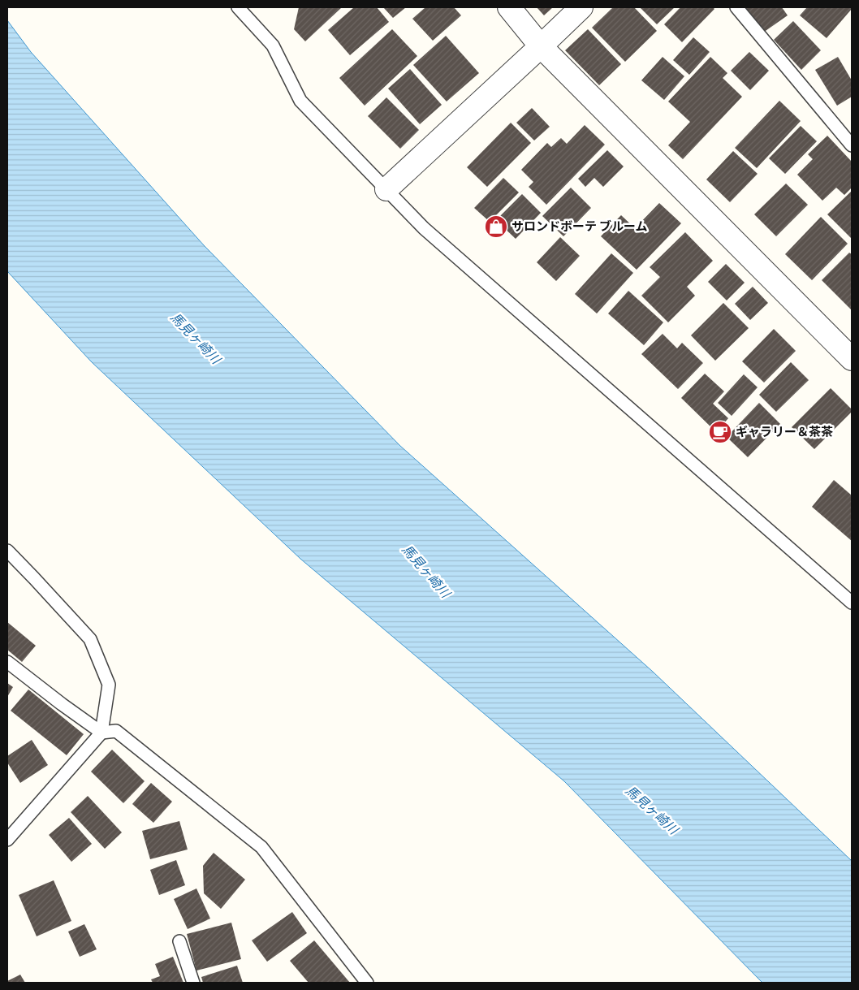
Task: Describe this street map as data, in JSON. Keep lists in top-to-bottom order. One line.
{"water":["馬見ヶ崎川"],"places":{"shop":["サロンドボーテ ブルーム"],"cafe":["ギャラリー＆茶茶"]}}
